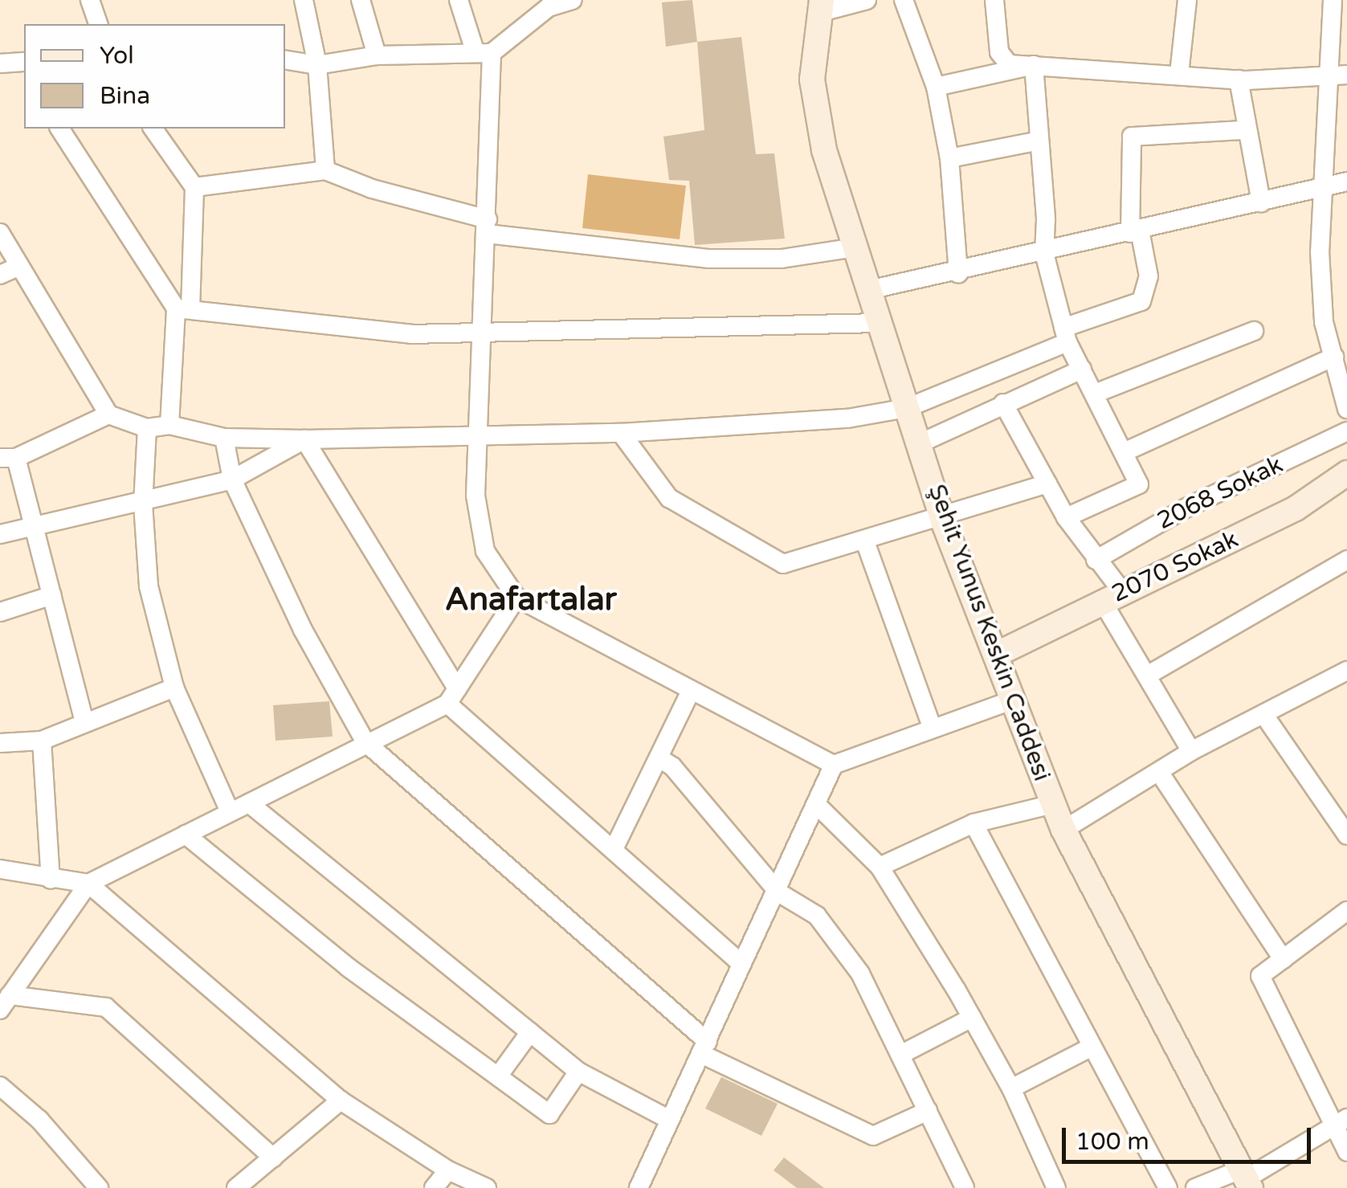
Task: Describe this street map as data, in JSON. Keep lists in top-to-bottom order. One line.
{"streets":{"street":["2068 Sokak","2070 Sokak","Şehit Yunus Keskin Caddesi"]},"crossings":[["2070 Sokak","Şehit Yunus Keskin Caddesi"]],"districts":["Anafartalar"],"legend":["Yol","Bina"],"scale_bar":"100 m"}
